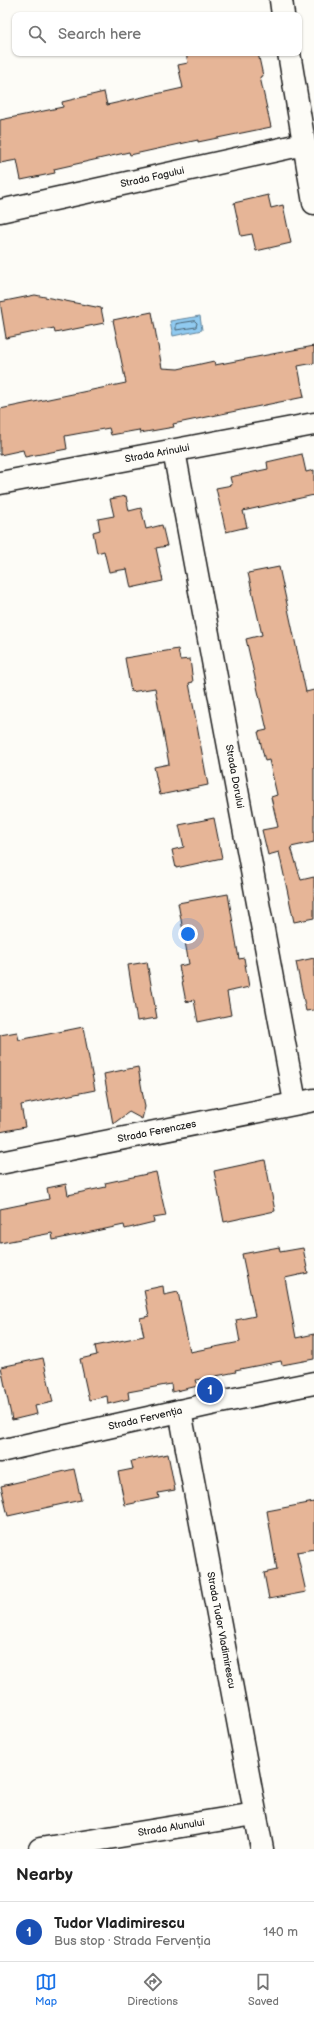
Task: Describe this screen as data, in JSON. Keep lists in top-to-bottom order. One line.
{"streets":{"street":["Strada Fagului","Strada Arinului","Strada Dorului","Strada Ferenczes","Strada Fervenția","Strada Tudor Vladimirescu","Strada Alunului"]},"crossings":[["Strada Arinului","Strada Dorului"],["Strada Dorului","Strada Ferenczes"],["Strada Fervenția","Strada Tudor Vladimirescu"],["Strada Tudor Vladimirescu","Strada Alunului"]],"page":{"search":"Search here","pins":"1","heading":"Nearby","list":[{"mark":"1","name":"Tudor Vladimirescu","note":"Bus stop · Strada Fervenția","value":"140 m"}],"nav":["Map","Directions","Saved"]}}
